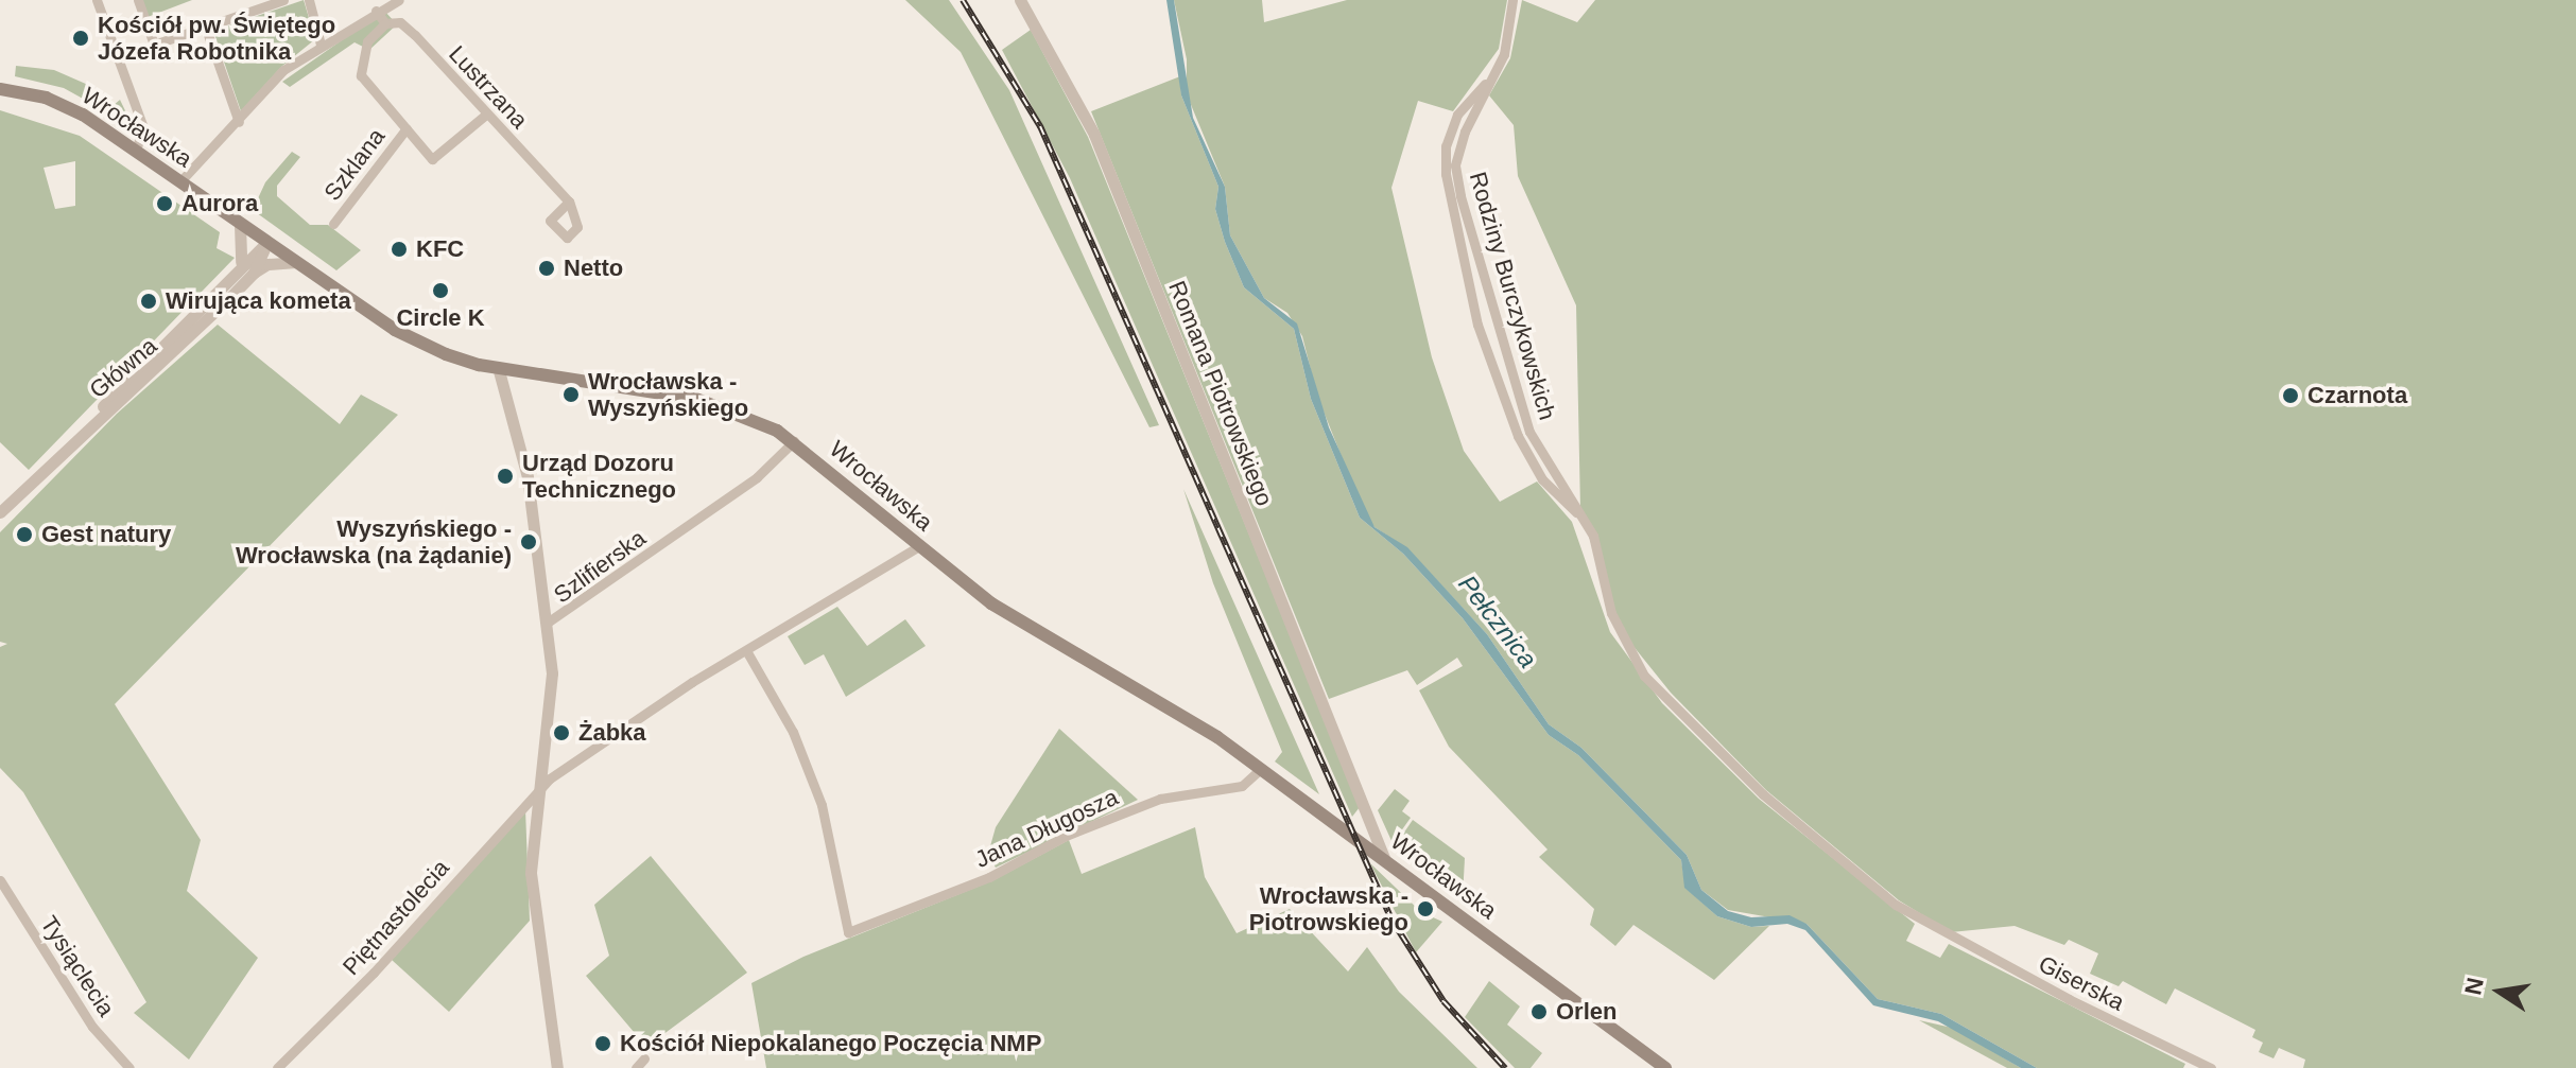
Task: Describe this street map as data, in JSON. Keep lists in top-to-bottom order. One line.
{"streets":{"main road":["Wrocławska"],"street":["Lustrzana","Szklana","Rodziny Burczykowskich","Główna","Romana Piotrowskiego","Szlifierska","Jana Długosza","Piętnastolecia","Tysiąclecia","Giserska"]},"crossings":[["Lustrzana","Szklana"],["Wrocławska","Główna"],["Wrocławska","Romana Piotrowskiego"],["Wrocławska","Szlifierska"],["Wrocławska","Jana Długosza"],["Wrocławska","Piętnastolecia"],["Rodziny Burczykowskich","Giserska"],["Jana Długosza","Piętnastolecia"]],"water":["Pełcznica"],"places":["Kościół pw. Świętego Józefa Robotnika","Aurora","KFC","Netto","Circle K","Wirująca kometa","Wrocławska - Wyszyńskiego","Czarnota","Urząd Dozoru Technicznego","Gest natury","Wyszyńskiego - Wrocławska (na żądanie)","Żabka","Wrocławska - Piotrowskiego","Orlen","Kościół Niepokalanego Poczęcia NMP"],"north":"left"}
